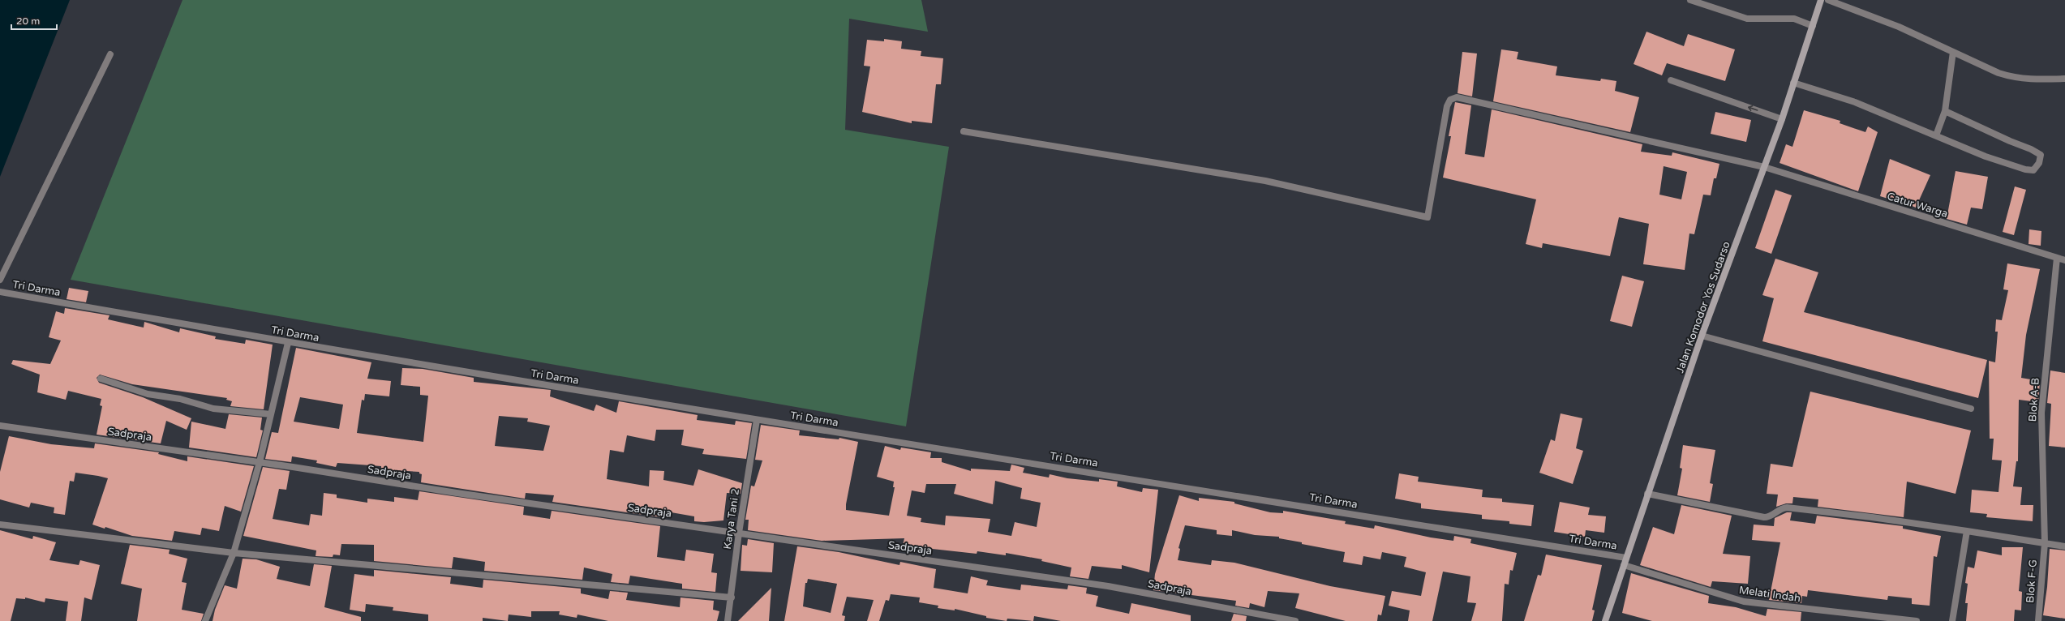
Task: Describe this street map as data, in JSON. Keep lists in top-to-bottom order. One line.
{"streets":{"street":["Catur Warga","Tri Darma","Jalan Komodor Yos Sudarso","Blok A-B","Sadpraja","Karya Tani 2","Blok F-G","Melati Indah"]},"crossings":[["Catur Warga","Jalan Komodor Yos Sudarso"],["Catur Warga","Blok A-B"],["Tri Darma","Jalan Komodor Yos Sudarso"],["Tri Darma","Karya Tani 2"],["Jalan Komodor Yos Sudarso","Melati Indah"],["Blok A-B","Blok F-G"],["Sadpraja","Karya Tani 2"]],"scale_bar":"20 m"}
